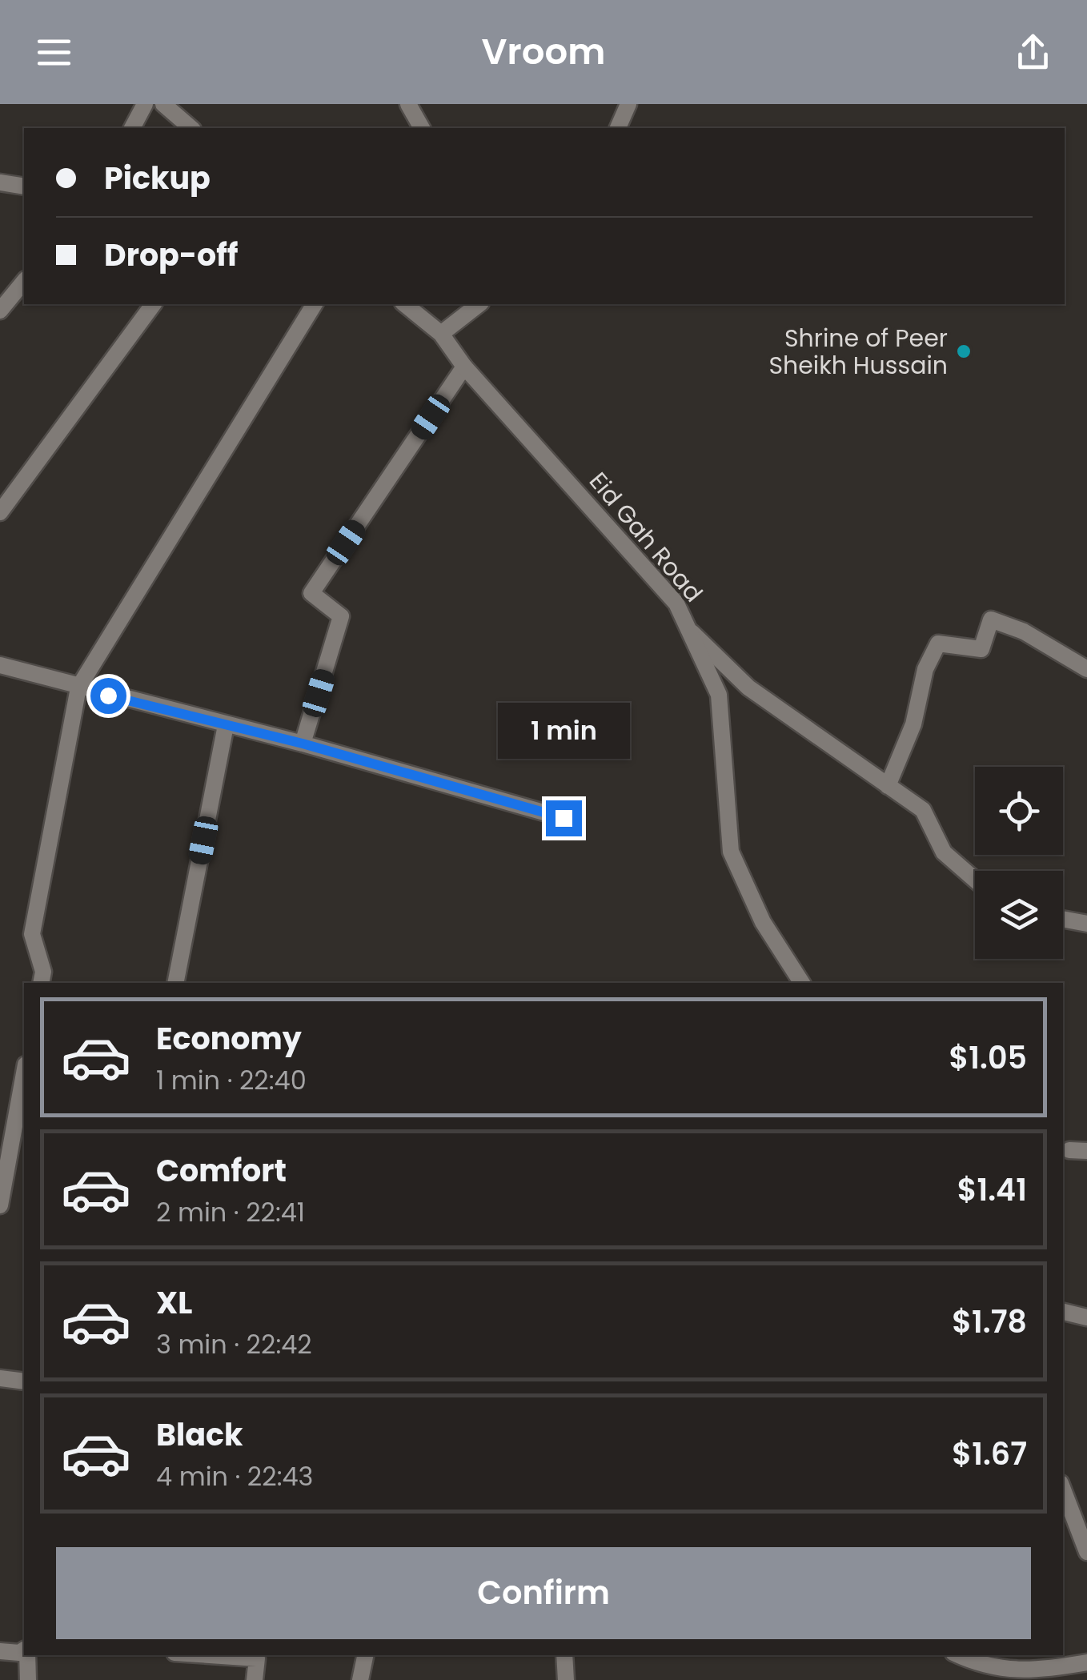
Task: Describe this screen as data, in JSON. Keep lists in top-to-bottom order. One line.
{"streets":{"street":["Eid Gah Road"]},"places":["Shrine of Peer Sheikh Hussain"],"page":{"header":"Vroom","banner":["Pickup","Drop-off"],"bubble":"1 min","list":[{"name":"Economy","note":"1 min · 22:40","value":"$1.05"},{"name":"Comfort","note":"2 min · 22:41","value":"$1.41"},{"name":"XL","note":"3 min · 22:42","value":"$1.78"},{"name":"Black","note":"4 min · 22:43","value":"$1.67"}],"buttons":"Confirm"}}
